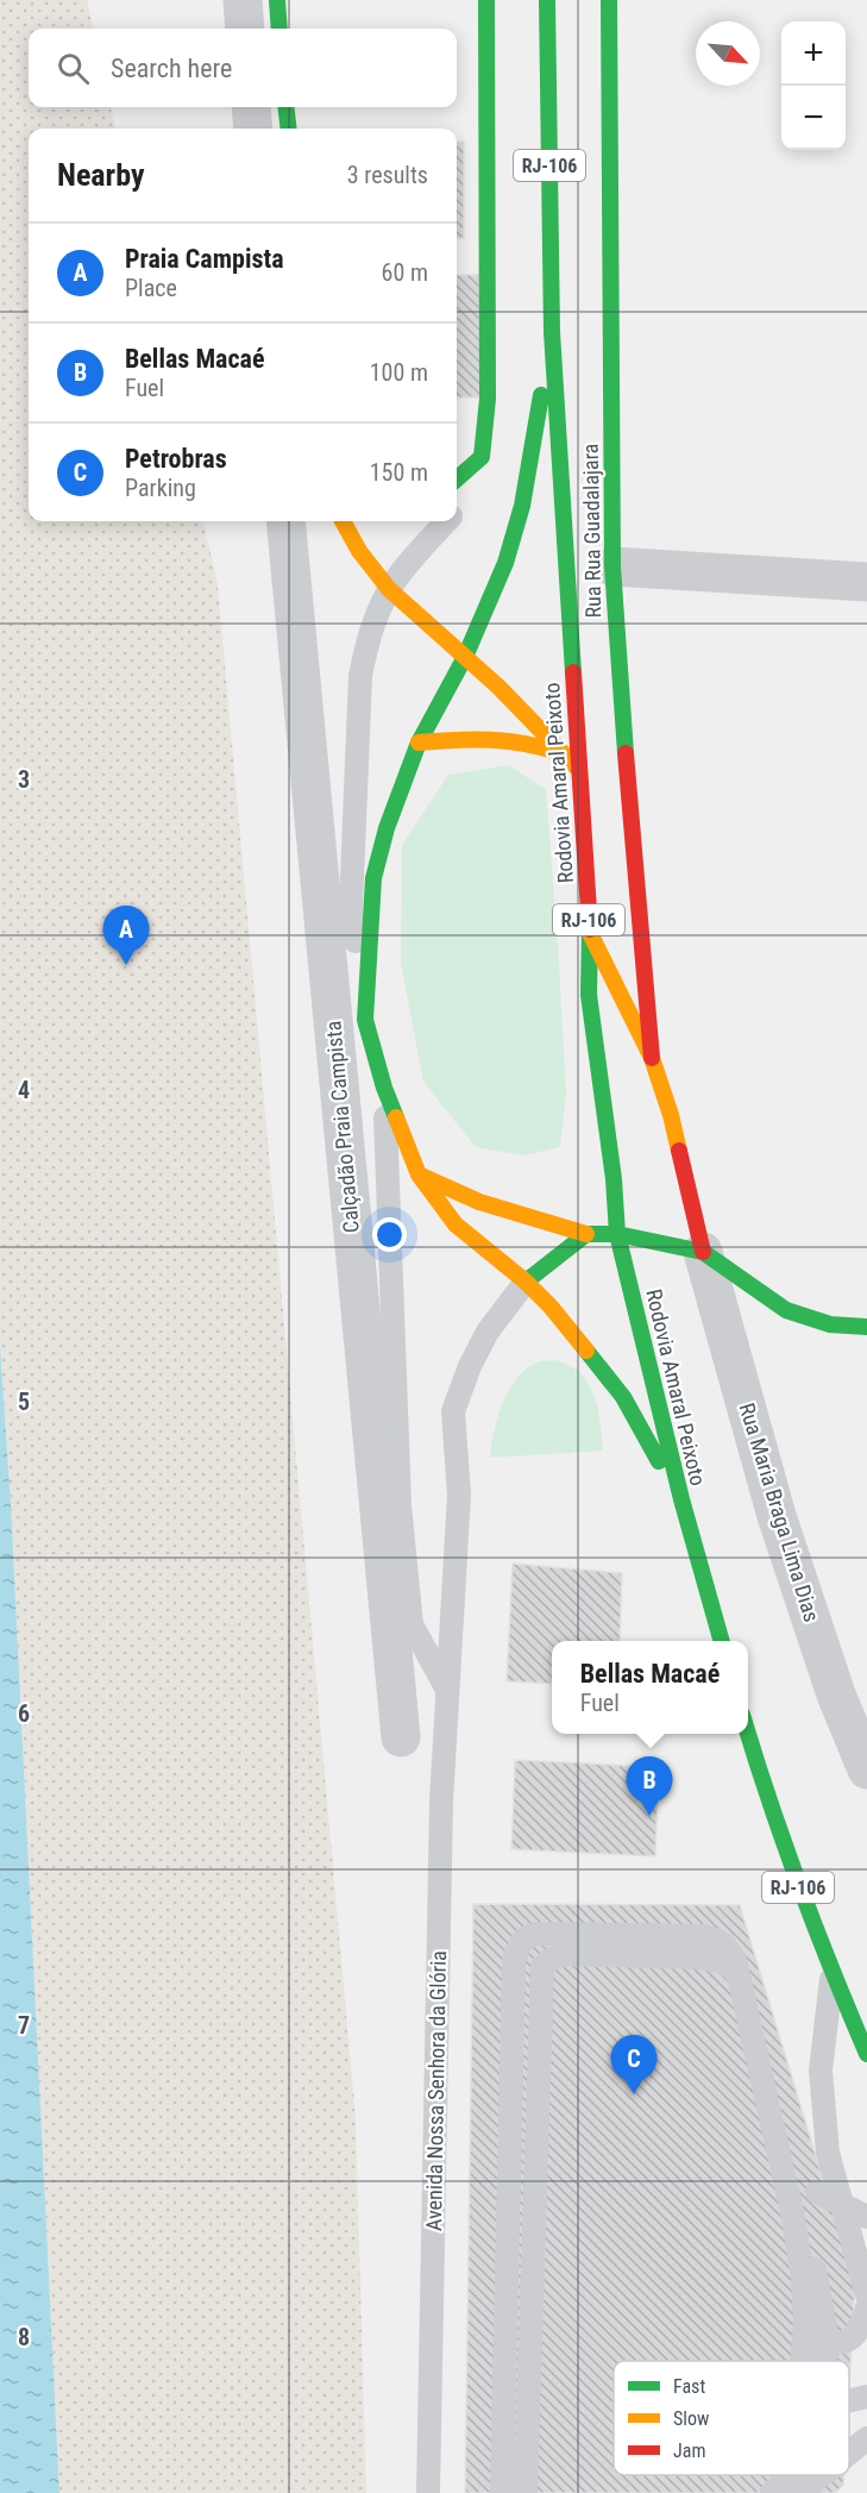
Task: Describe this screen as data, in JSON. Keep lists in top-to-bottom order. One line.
{"streets":{"main road":["RJ-106","Rua Rua Guadalajara","Rodovia Amaral Peixoto"],"street":["Calçadão Praia Campista","Rua Maria Braga Lima Dias"],"lane":["Avenida Nossa Senhora da Glória"]},"crossings":[["RJ-106","Rodovia Amaral Peixoto"],["Rodovia Amaral Peixoto","Avenida Nossa Senhora da Glória"]],"legend":["Fast","Slow","Jam"],"north":"bottom right","page":{"map_buttons":["+","−"],"search":"Search here","heading":["Nearby","3 results"],"list":[{"mark":"A","name":"Praia Campista","note":"Place","value":"60 m"},{"mark":"B","name":"Bellas Macaé","note":"Fuel","value":"100 m"},{"mark":"C","name":"Petrobras","note":"Parking","value":"150 m"}],"pins":["A","B","C"],"popup":["Bellas Macaé","Fuel"]},"grid":{"rows":["3","4","5","6","7","8"]}}
